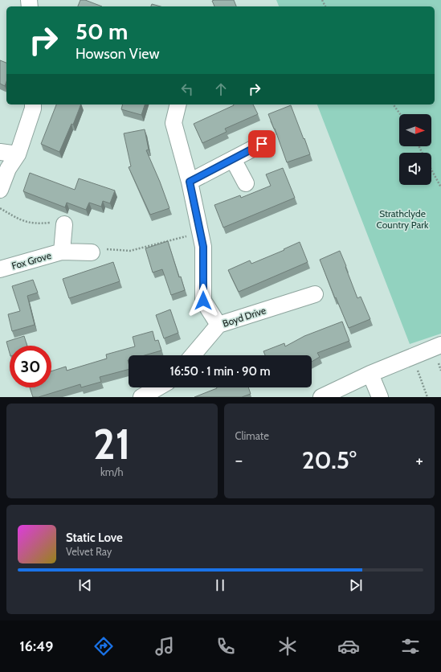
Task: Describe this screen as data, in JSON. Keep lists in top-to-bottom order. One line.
{"streets":{"street":["Fox Grove","Boyd Drive"]},"parks":["Strathclyde Country Park"],"north":"right","page":{"turn":["50 m","Howson View"],"limit":"30","trip":"16:50 · 1 min · 90 m","tile":[["21","km/h"],"Climate"],"heat":["−","20.5°","+"],"song":["Static Love","Velvet Ray"],"tabs":"16:49"}}
